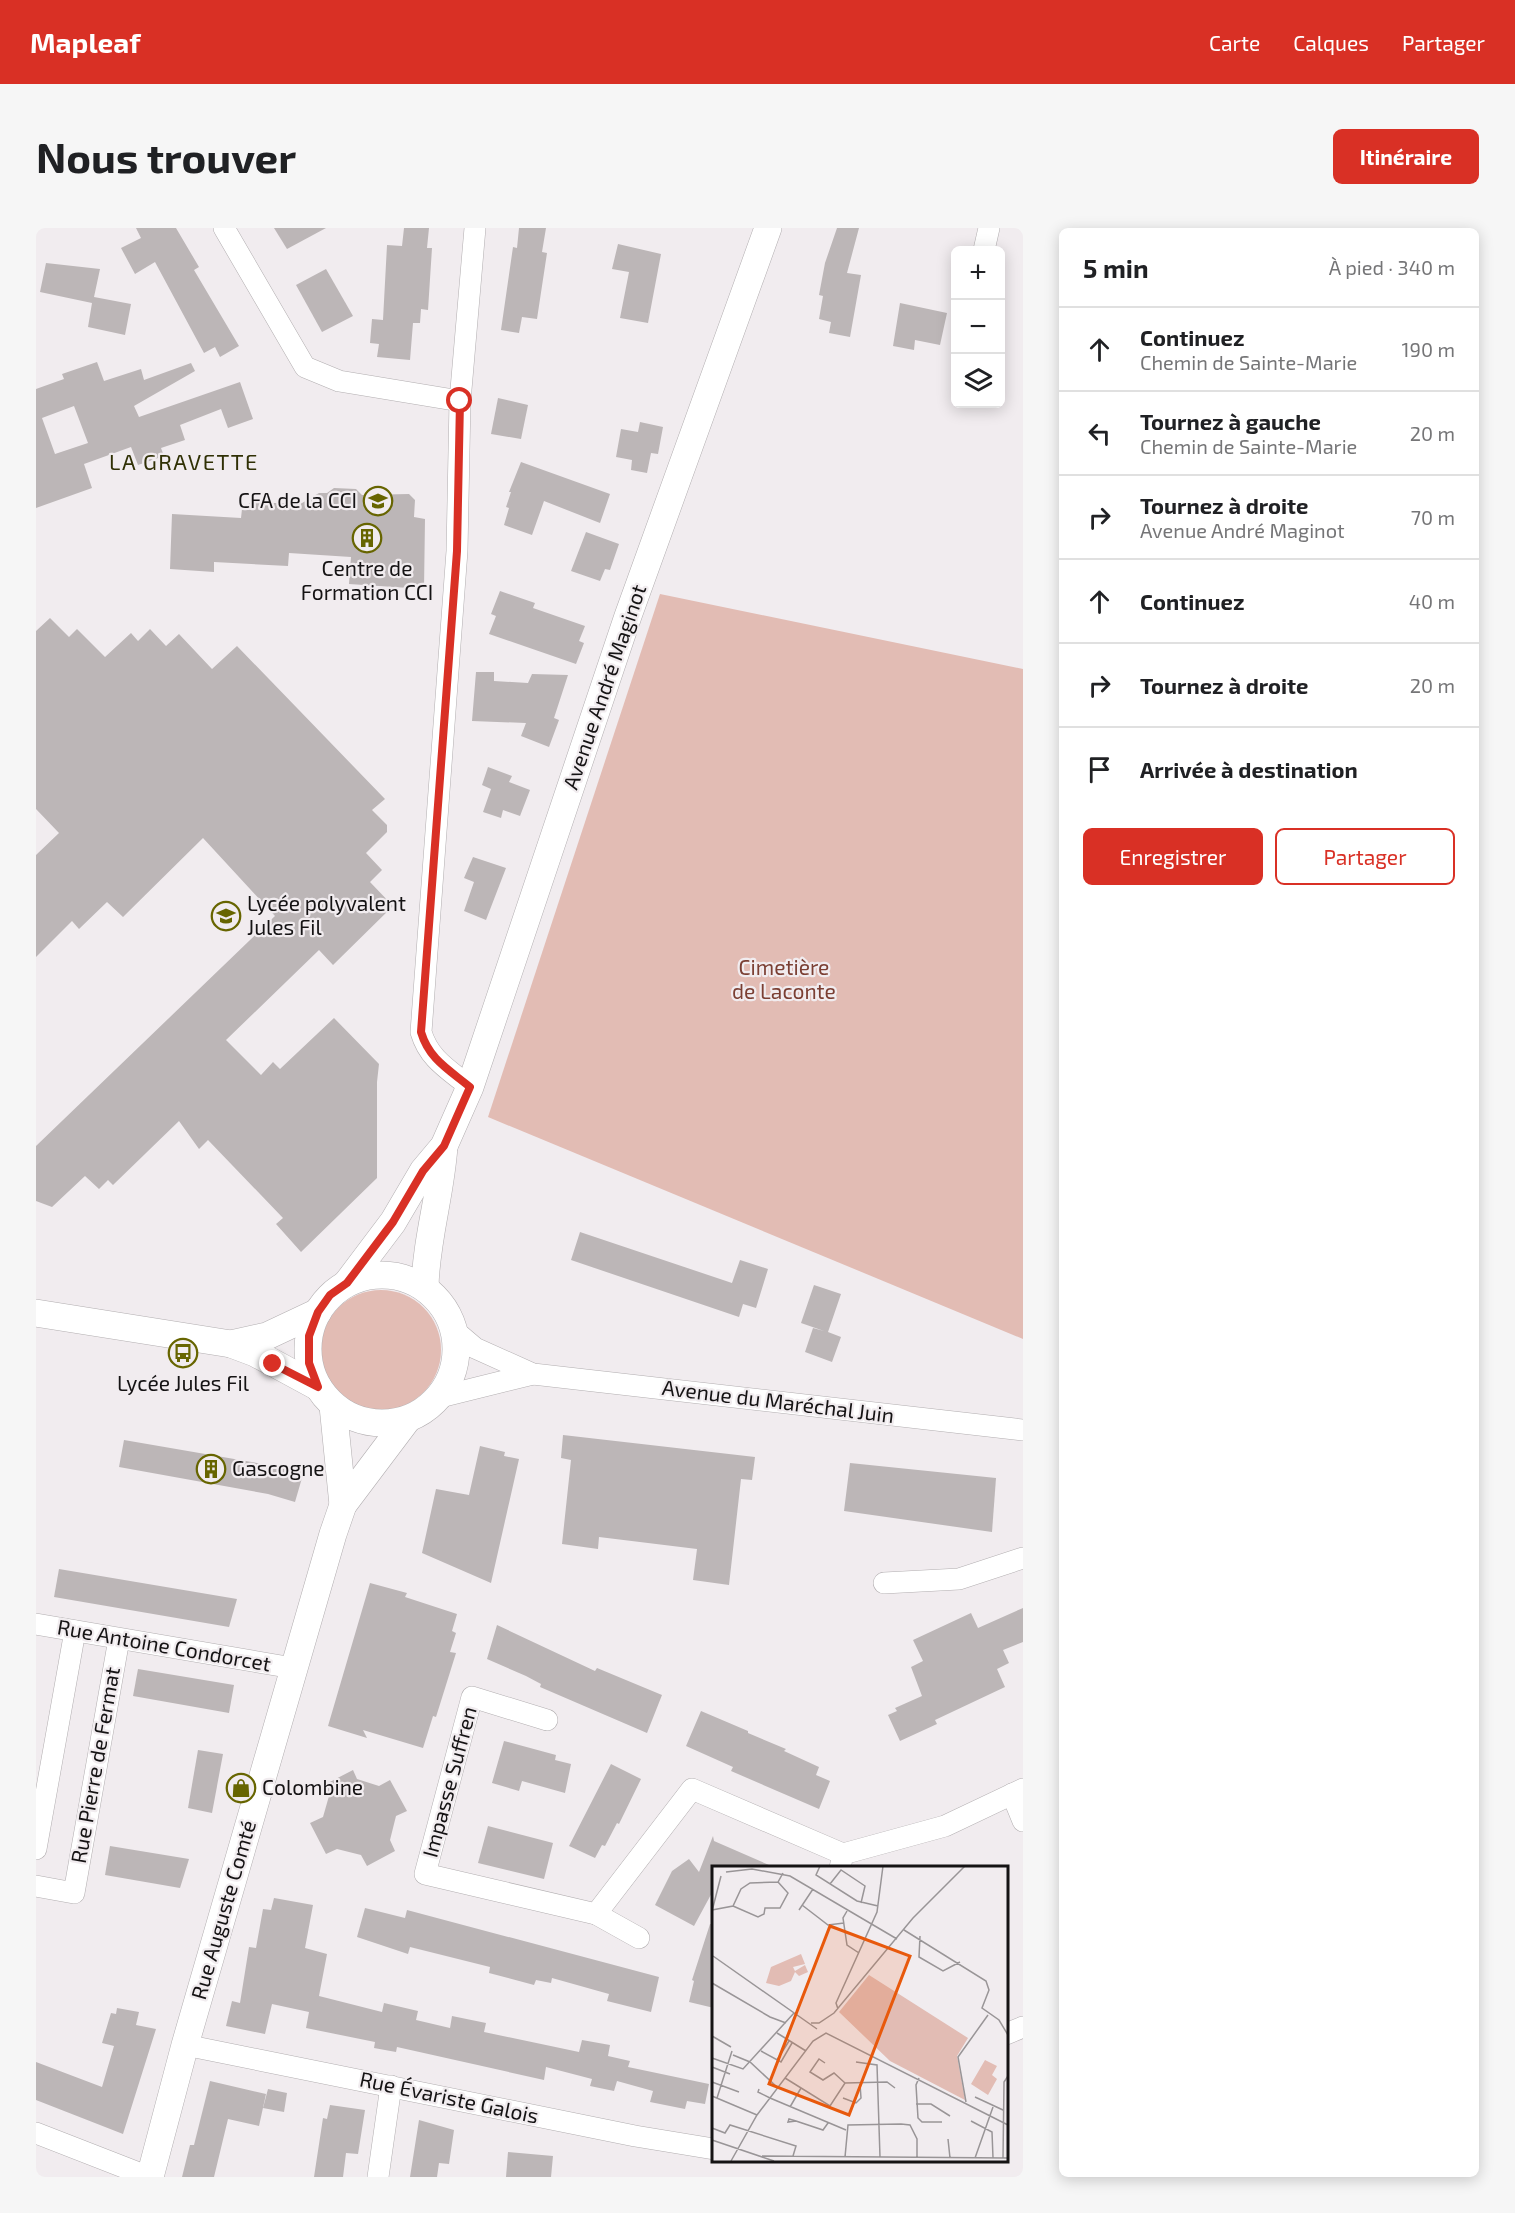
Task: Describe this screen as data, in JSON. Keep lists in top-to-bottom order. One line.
{"streets":{"street":["Avenue André Maginot","Avenue du Maréchal Juin","Rue Antoine Condorcet","Rue Pierre de Fermat","Impasse Suffren","Rue Auguste Comté","Rue Évariste Galois"]},"crossings":[["Avenue André Maginot","Avenue du Maréchal Juin"],["Avenue André Maginot","Rue Auguste Comté"],["Avenue du Maréchal Juin","Rue Auguste Comté"],["Rue Antoine Condorcet","Rue Pierre de Fermat"],["Rue Antoine Condorcet","Rue Auguste Comté"],["Rue Auguste Comté","Rue Évariste Galois"]],"districts":["LA GRAVETTE"],"parks":["Cimetière de Laconte"],"places":{"school or university":["CFA de la CCI","Lycée polyvalent Jules Fil"],"building":["Centre de Formation CCI","Gascogne"],"bus stop":["Lycée Jules Fil"],"shop":["Colombine"]},"page":{"header":"Mapleaf","nav":["Carte","Calques","Partager"],"buttons":["Itinéraire",["Enregistrer","Partager"]],"title":"Nous trouver","heading":["5 min","À pied · 340 m"],"map_buttons":["+","−"],"list":[["Continuez","Chemin de Sainte-Marie","190 m"],["Tournez à gauche","Chemin de Sainte-Marie","20 m"],["Tournez à droite","Avenue André Maginot","70 m"],["Continuez","40 m"],["Tournez à droite","20 m"],"Arrivée à destination"]}}
